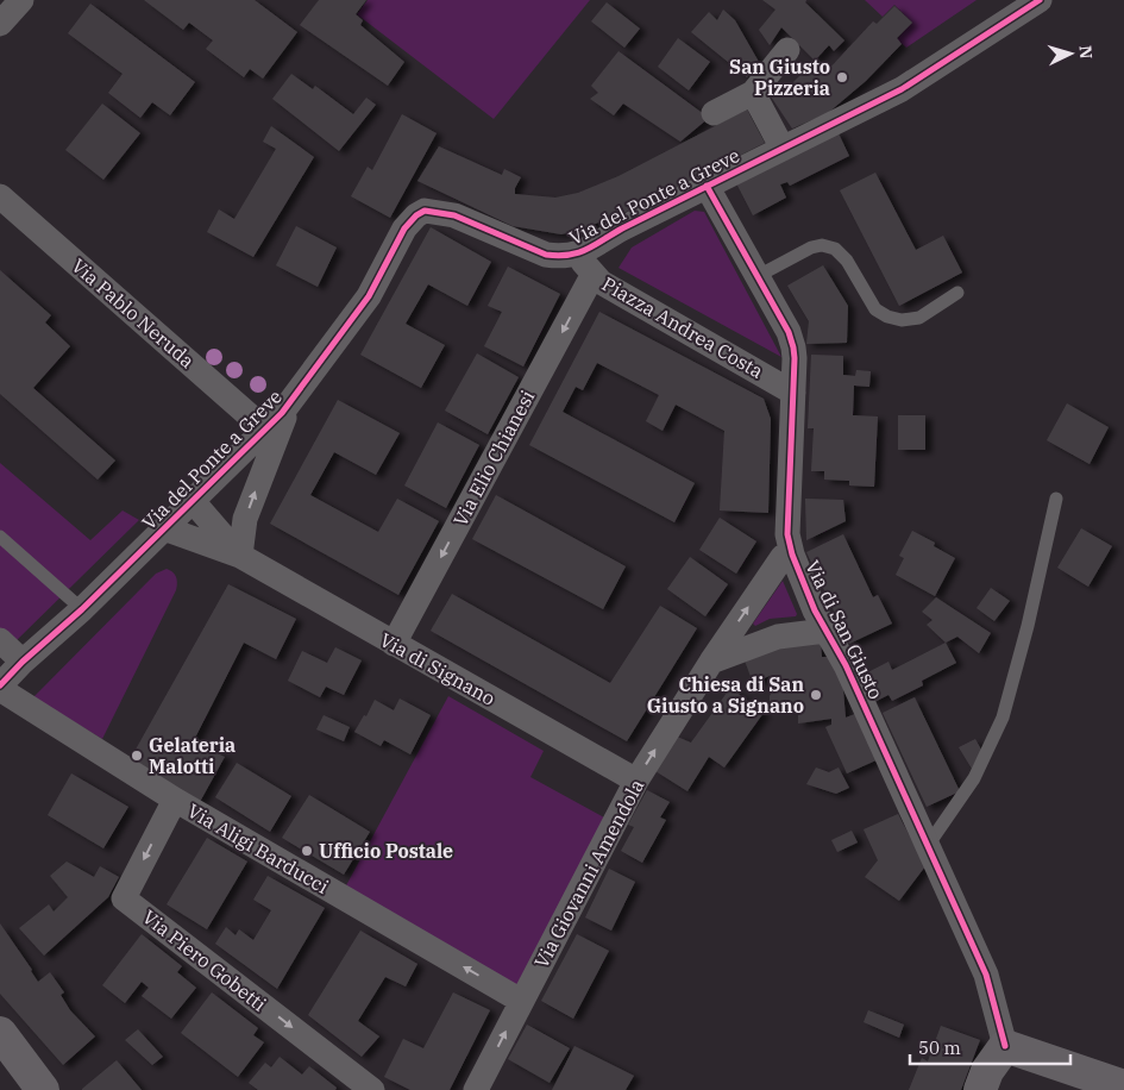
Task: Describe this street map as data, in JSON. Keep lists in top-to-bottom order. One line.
{"streets":{"street":["Via del Ponte a Greve","Via Pablo Neruda","Piazza Andrea Costa","Via Elio Chianesi","Via di San Giusto","Via di Signano","Via Aligi Barducci","Via Giovanni Amendola","Via Piero Gobetti"]},"crossings":[["Via del Ponte a Greve","Via Pablo Neruda"],["Via del Ponte a Greve","Piazza Andrea Costa"],["Via del Ponte a Greve","Via Elio Chianesi"],["Via del Ponte a Greve","Via di San Giusto"],["Via del Ponte a Greve","Via Aligi Barducci"],["Piazza Andrea Costa","Via Elio Chianesi"],["Piazza Andrea Costa","Via di San Giusto"],["Via Elio Chianesi","Via di Signano"],["Via di San Giusto","Via Giovanni Amendola"],["Via di Signano","Via Giovanni Amendola"],["Via Aligi Barducci","Via Giovanni Amendola"],["Via Aligi Barducci","Via Piero Gobetti"]],"one_way":["Via Aligi Barducci","Via Giovanni Amendola","Via Piero Gobetti"],"places":["San Giusto Pizzeria","Chiesa di San Giusto a Signano","Gelateria Malotti","Ufficio Postale"],"scale_bar":"50 m","north":"right"}
